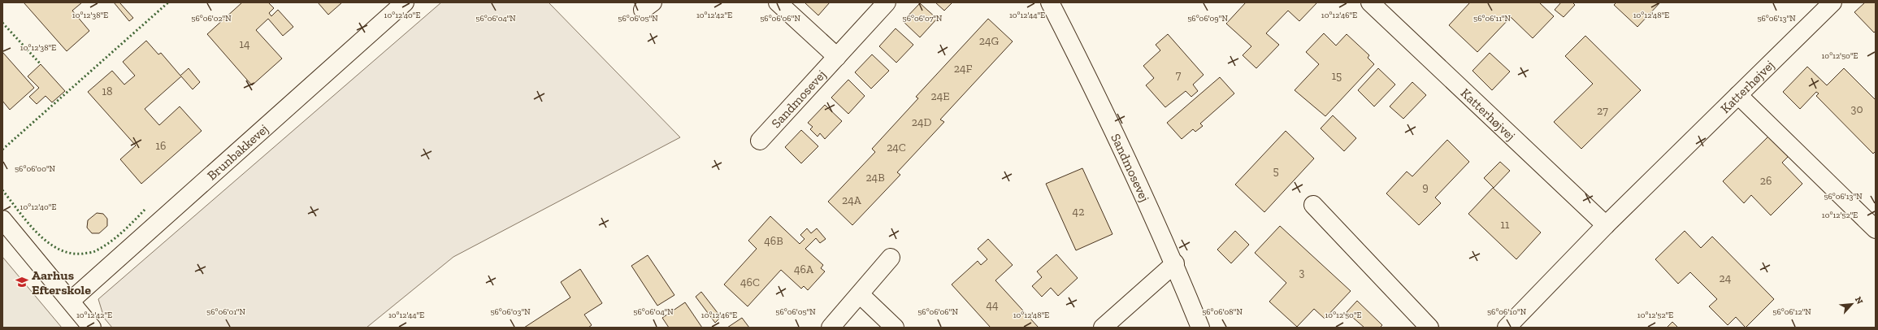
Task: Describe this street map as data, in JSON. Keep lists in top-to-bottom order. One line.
{"streets":{"street":["Katterhøjvej","Sandmosevej","Brunbakkevej"]},"places":{"school or university":["Aarhus Efterskole"]},"house_numbers":["24G","14","24F","7","15","18","24E","30","27","24D","16","24C","5","24B","26","9","24A","42","11","46B","46A","3","24","46C","44"],"north":"top right","coordinates":["10°12'38\"E","10°12'40\"E","10°12'42\"E","10°12'44\"E","10°12'46\"E","10°12'48\"E","56°06'02\"N","56°06'04\"N","56°06'05\"N","56°06'06\"N","56°06'07\"N","56°06'09\"N","56°06'11\"N","56°06'13\"N","10°12'50\"E","56°06'00\"N","10°12'52\"E","56°06'01\"N","56°06'03\"N","56°06'08\"N","56°06'10\"N","56°06'12\"N"]}
